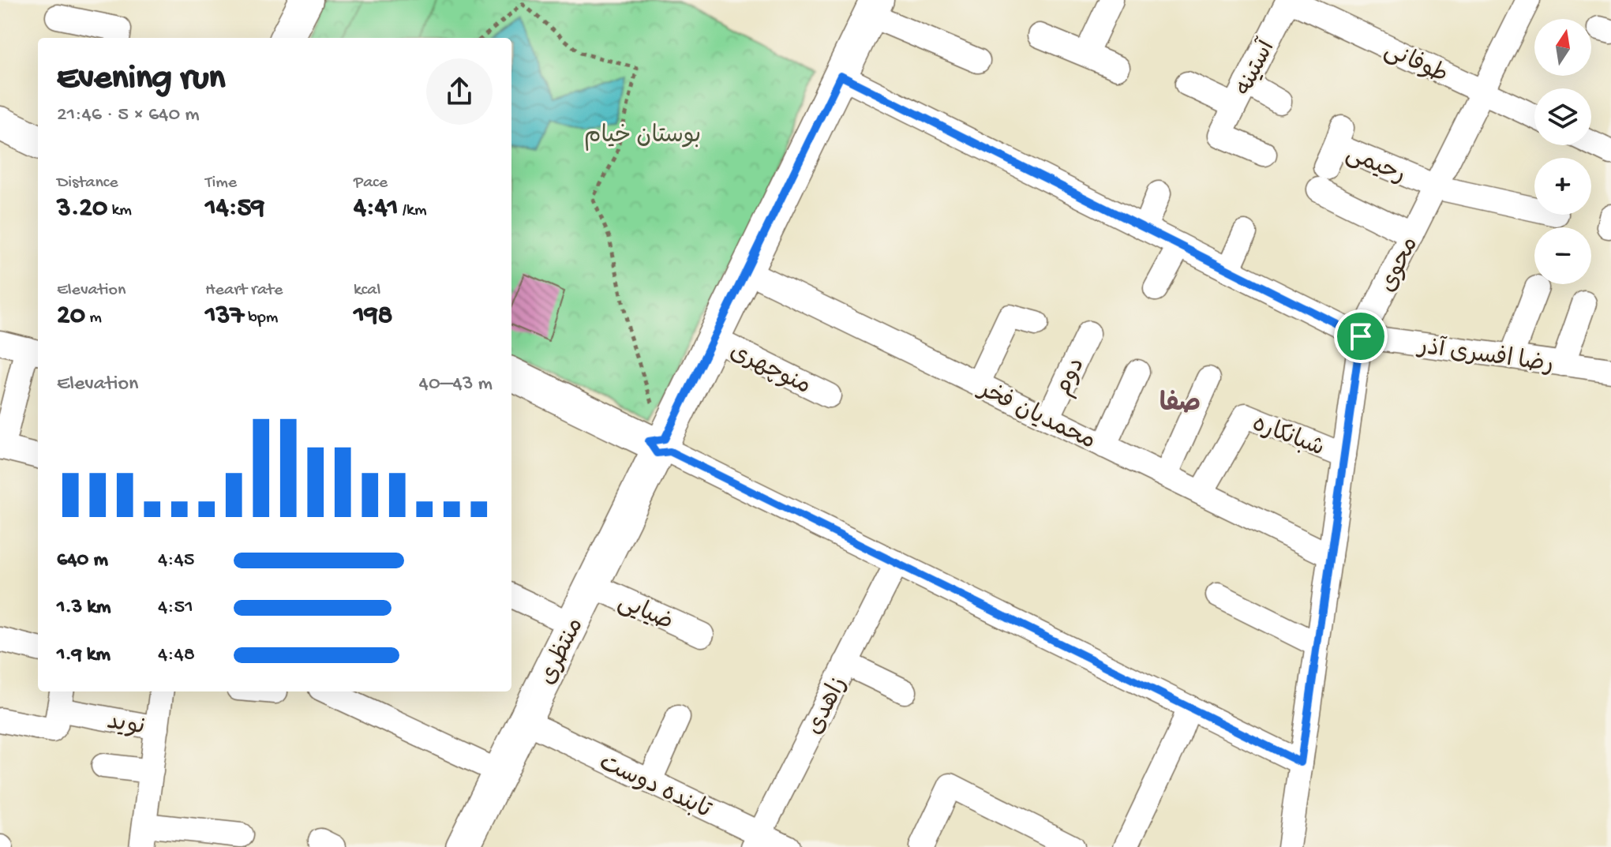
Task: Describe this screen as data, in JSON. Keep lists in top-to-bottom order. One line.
{"streets":{"main road":["منتظری"],"street":["طوفانی","آستینه","رحیمی","محوی","رضا افسری آذر","منوچهری","دوم","محمدیان فخر","شبانکاره","ضیایی","زاهدی","نوید","تابنده دوست"]},"crossings":[["طوفانی","آستینه"],["طوفانی","محوی"],["رحیمی","محوی"],["محوی","رضا افسری آذر"],["محوی","محمدیان فخر"],["محوی","شبانکاره"],["رضا افسری آذر","منتظری"],["منوچهری","منتظری"],["دوم","محمدیان فخر"],["محمدیان فخر","شبانکاره"],["محمدیان فخر","منتظری"],["ضیایی","منتظری"],["منتظری","تابنده دوست"],["زاهدی","تابنده دوست"]],"districts":["صفا"],"parks":["بوستان خیام"],"north":"top","page":{"map_buttons":["+","−"],"heading":["Evening run","21:46 · 5 × 640 m"],"stats":[["Distance","3.20 km"],["Time","14:59"],["Pace","4:41 /km"],["Elevation","20 m"],["Heart rate","137 bpm"],["kcal","198"]],"chart":["Elevation","40–43 m"],"list":[{"name":"640 m","note":"4:45"},{"name":"1.3 km","note":"4:51"},{"name":"1.9 km","note":"4:48"}]}}
